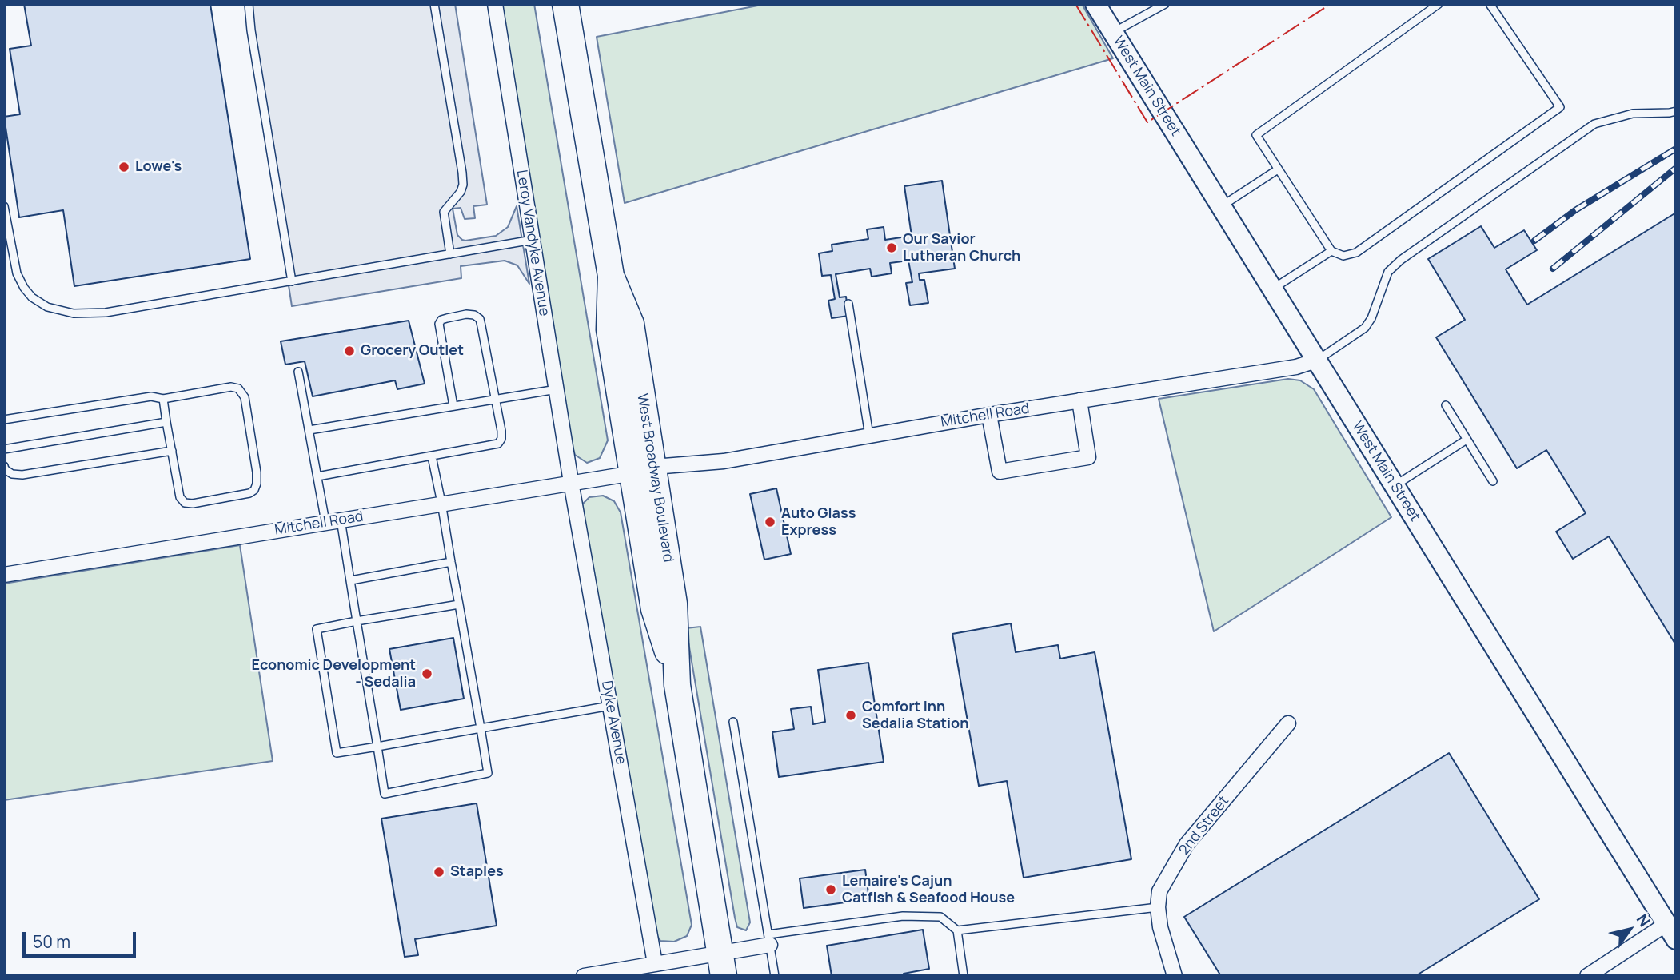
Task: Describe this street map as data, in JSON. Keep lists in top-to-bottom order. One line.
{"streets":{"highway":["West Broadway Boulevard"],"main road":["West Main Street"],"street":["Leroy Vandyke Avenue","Mitchell Road","Dyke Avenue","2nd Street"]},"crossings":[["West Main Street","Mitchell Road"],["Leroy Vandyke Avenue","Mitchell Road"],["Leroy Vandyke Avenue","Dyke Avenue"],["Mitchell Road","West Broadway Boulevard"],["Mitchell Road","Dyke Avenue"]],"places":["Lowe's","Our Savior Lutheran Church","Grocery Outlet","Auto Glass Express","Economic Development - Sedalia","Comfort Inn Sedalia Station","Staples","Lemaire's Cajun Catfish & Seafood House"],"scale_bar":"50 m","north":"top right"}
